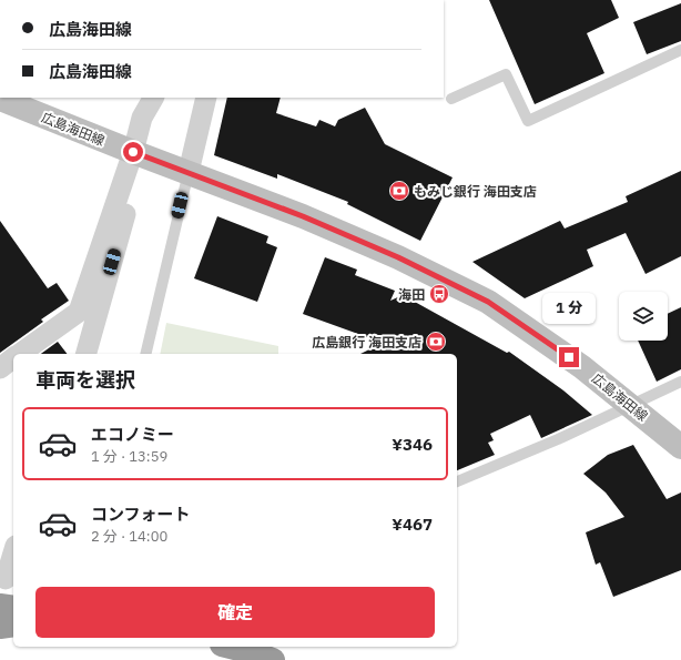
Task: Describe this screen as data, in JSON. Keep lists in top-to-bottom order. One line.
{"streets":{"main road":["広島海田線"]},"places":{"bank":["もみじ銀行 海田支店","広島銀行 海田支店"],"bus stop":["海田"]},"page":{"banner":["広島海田線","広島海田線"],"bubble":"1 分","heading":"車両を選択","list":[{"name":"エコノミー","note":"1 分 · 13:59","value":"¥346"},{"name":"コンフォート","note":"2 分 · 14:00","value":"¥467"}],"buttons":"確定"}}
